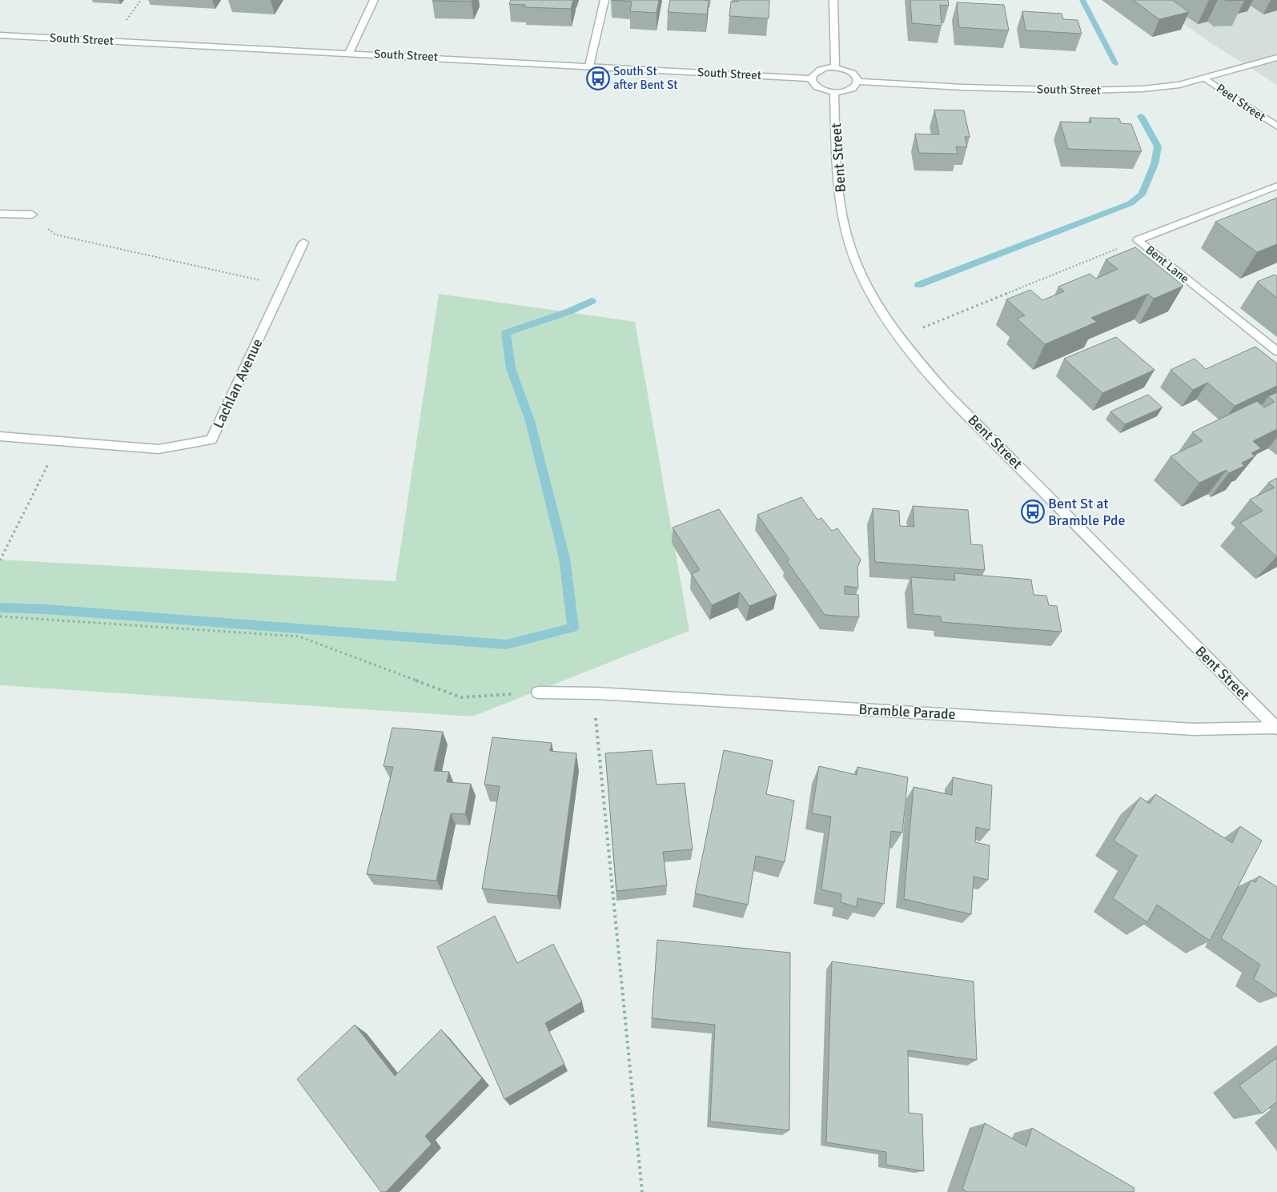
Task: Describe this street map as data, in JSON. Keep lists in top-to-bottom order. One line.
{"streets":{"street":["South Street","Peel Street","Bent Street","Bent Lane","Lachlan Avenue","Bramble Parade"]},"crossings":[["South Street","Peel Street"],["Bent Street","Bramble Parade"]],"places":{"bus stop":["South St after Bent St","Bent St at Bramble Pde"]}}
